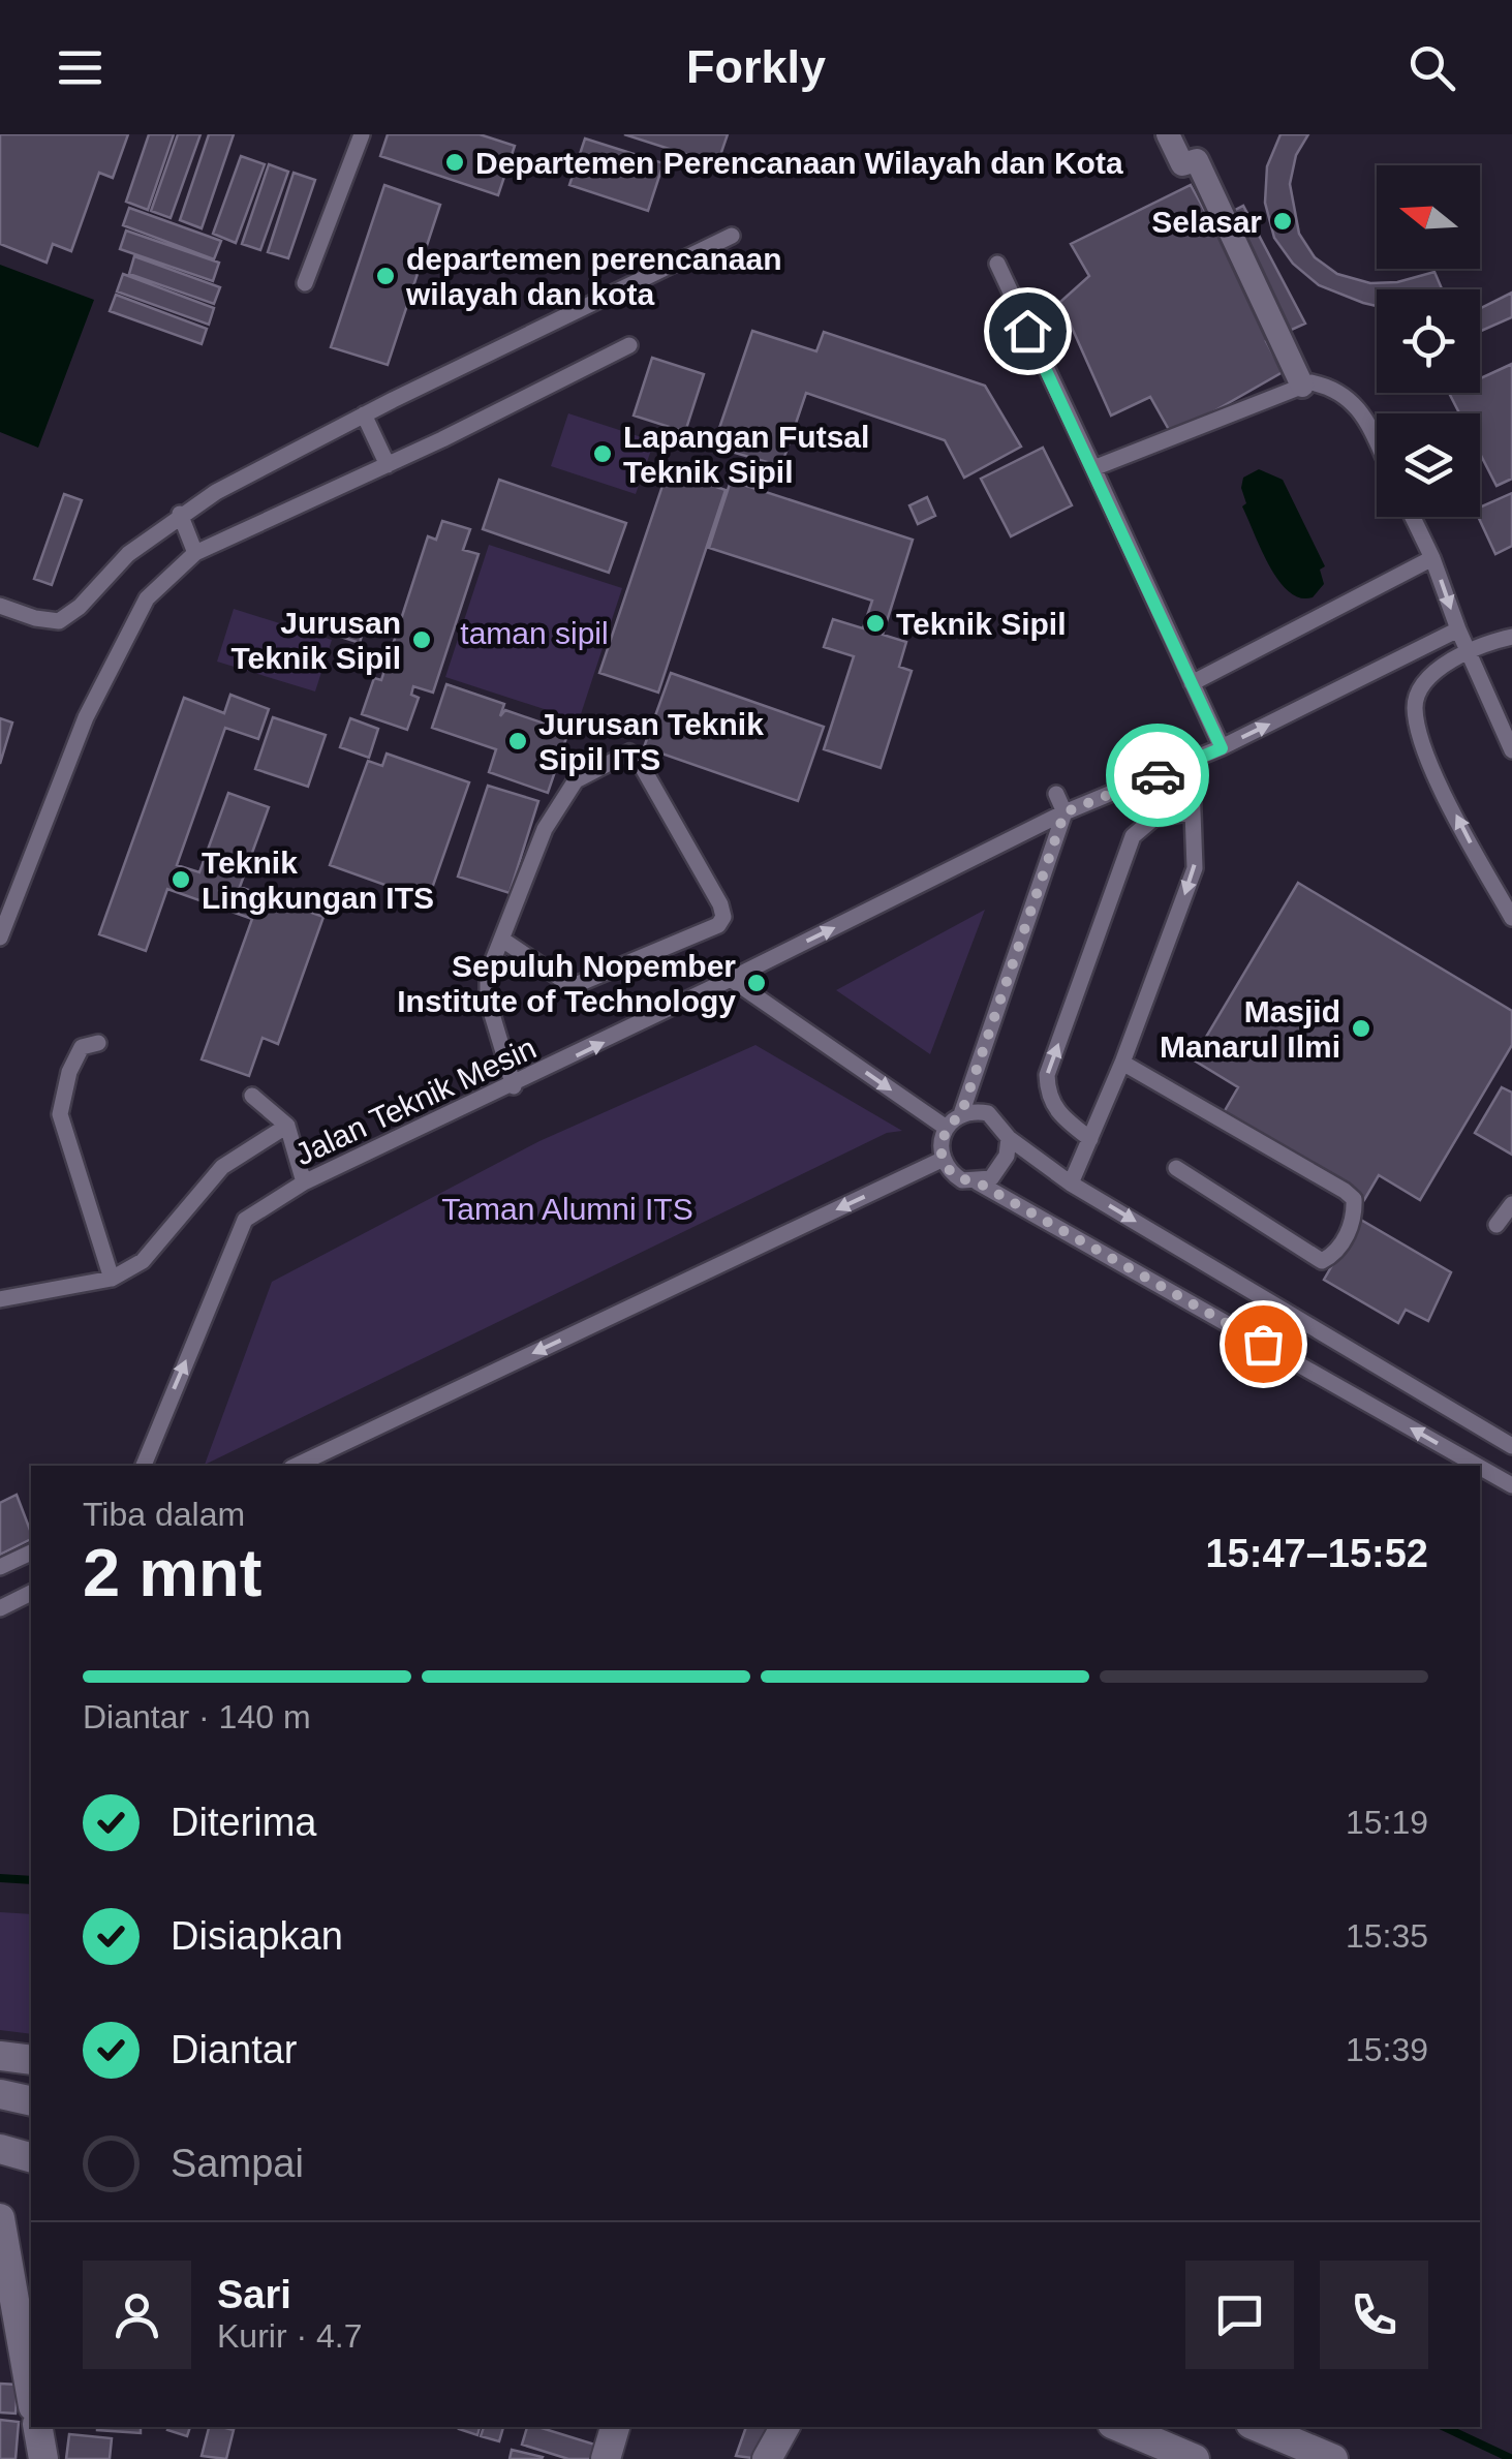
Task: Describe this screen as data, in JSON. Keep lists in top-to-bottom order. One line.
{"streets":{"lane":["Jalan Teknik Mesin"]},"parks":["taman sipil","Taman Alumni ITS"],"places":["Departemen Perencanaan Wilayah dan Kota","Selasar","departemen perencanaan wilayah dan kota","Lapangan Futsal Teknik Sipil","Teknik Sipil","Jurusan Teknik Sipil","Jurusan Teknik Sipil ITS","Teknik Lingkungan ITS","Sepuluh Nopember Institute of Technology","Masjid Manarul Ilmi"],"north":"left","page":{"header":"Forkly","heading":["2 mnt","Tiba dalam","15:47–15:52"],"panel":["Sari","Kurir · 4.7"],"bar":"Diantar · 140 m","list":[["Diterima","15:19"],["Disiapkan","15:35"],["Diantar","15:39"],"Sampai"]}}
